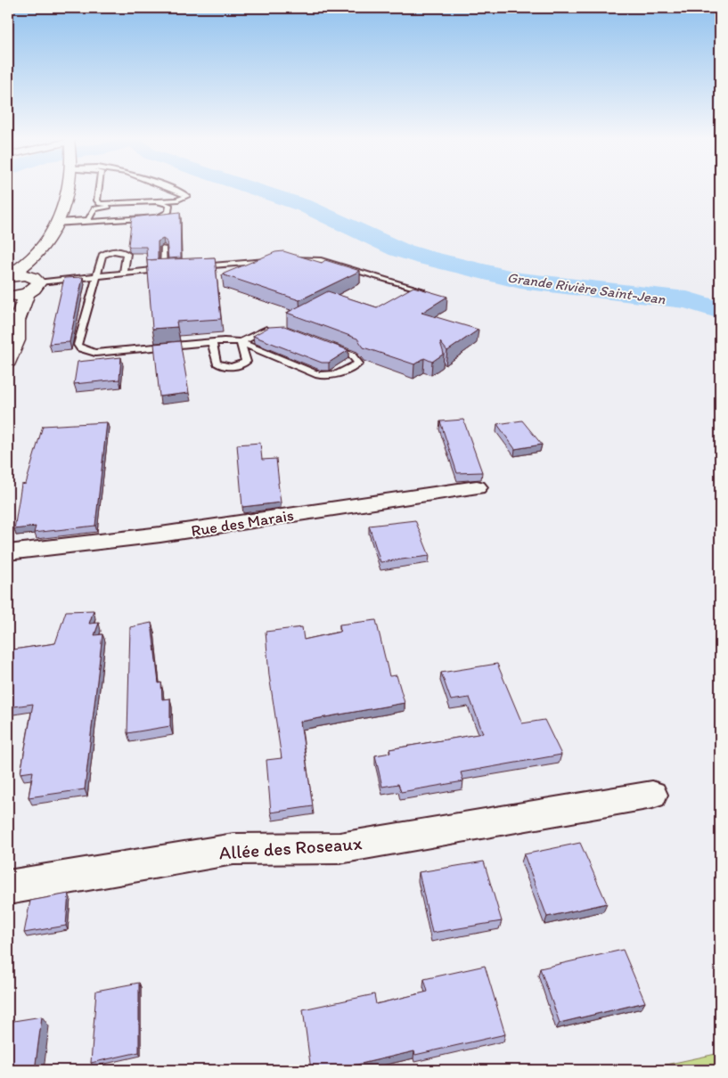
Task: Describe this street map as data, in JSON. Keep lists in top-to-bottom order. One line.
{"streets":{"street":["Rue des Marais","Allée des Roseaux"]},"water":["Grande Rivière Saint-Jean"]}
